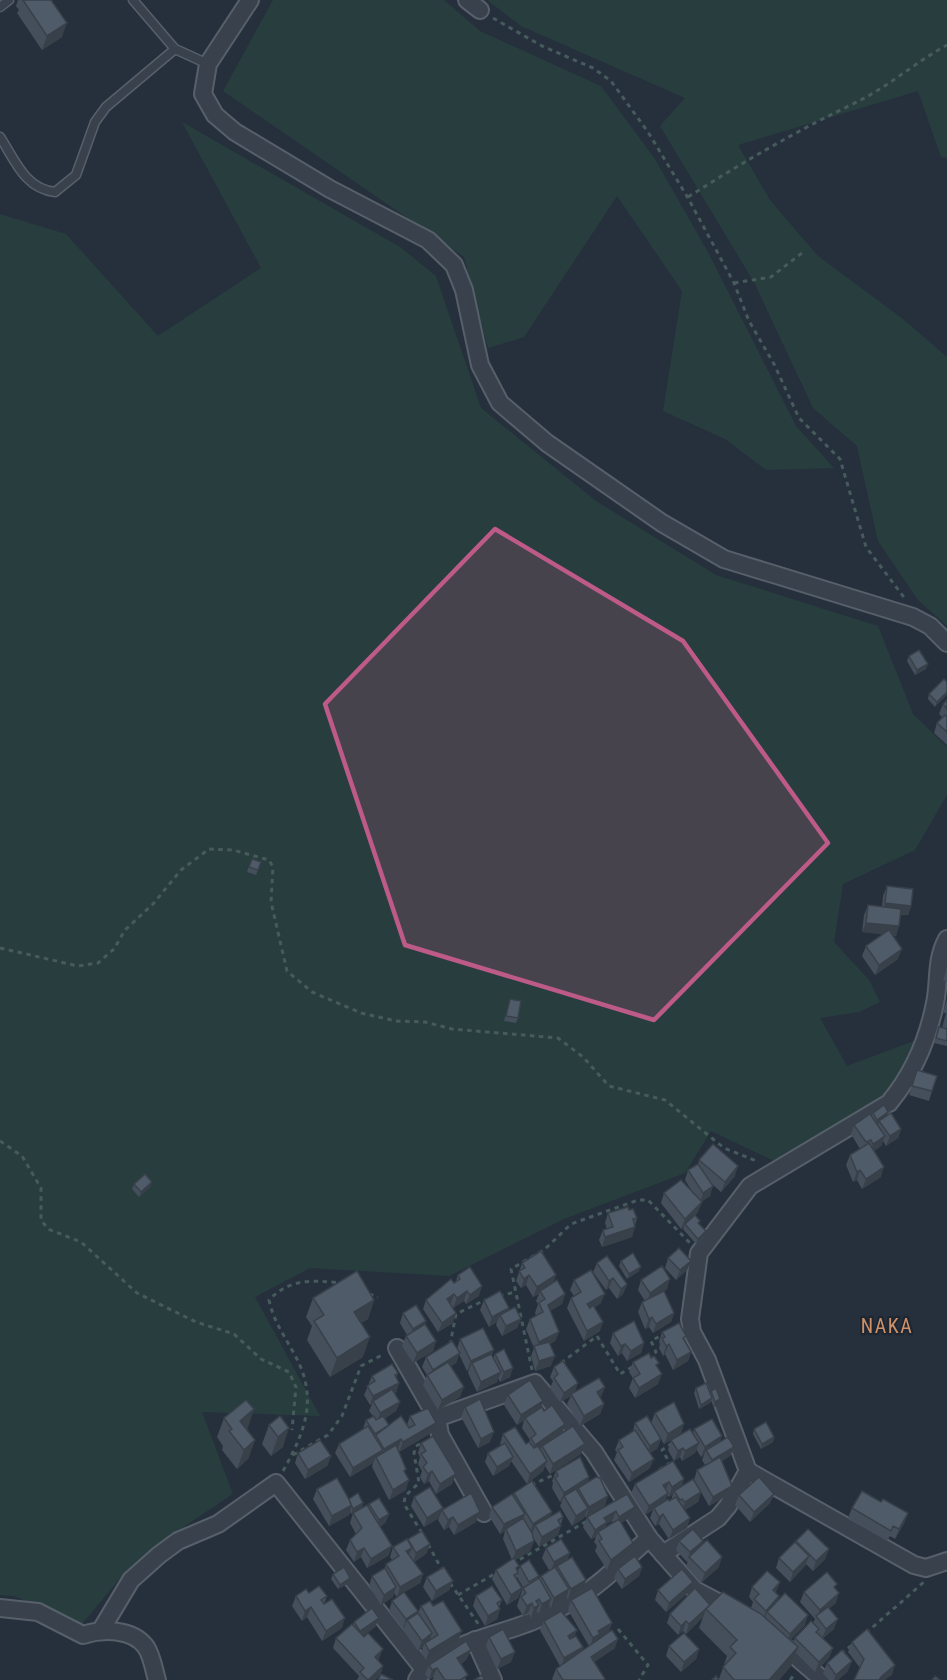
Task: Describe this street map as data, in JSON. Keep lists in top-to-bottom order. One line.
{"districts":["NAKA"]}
